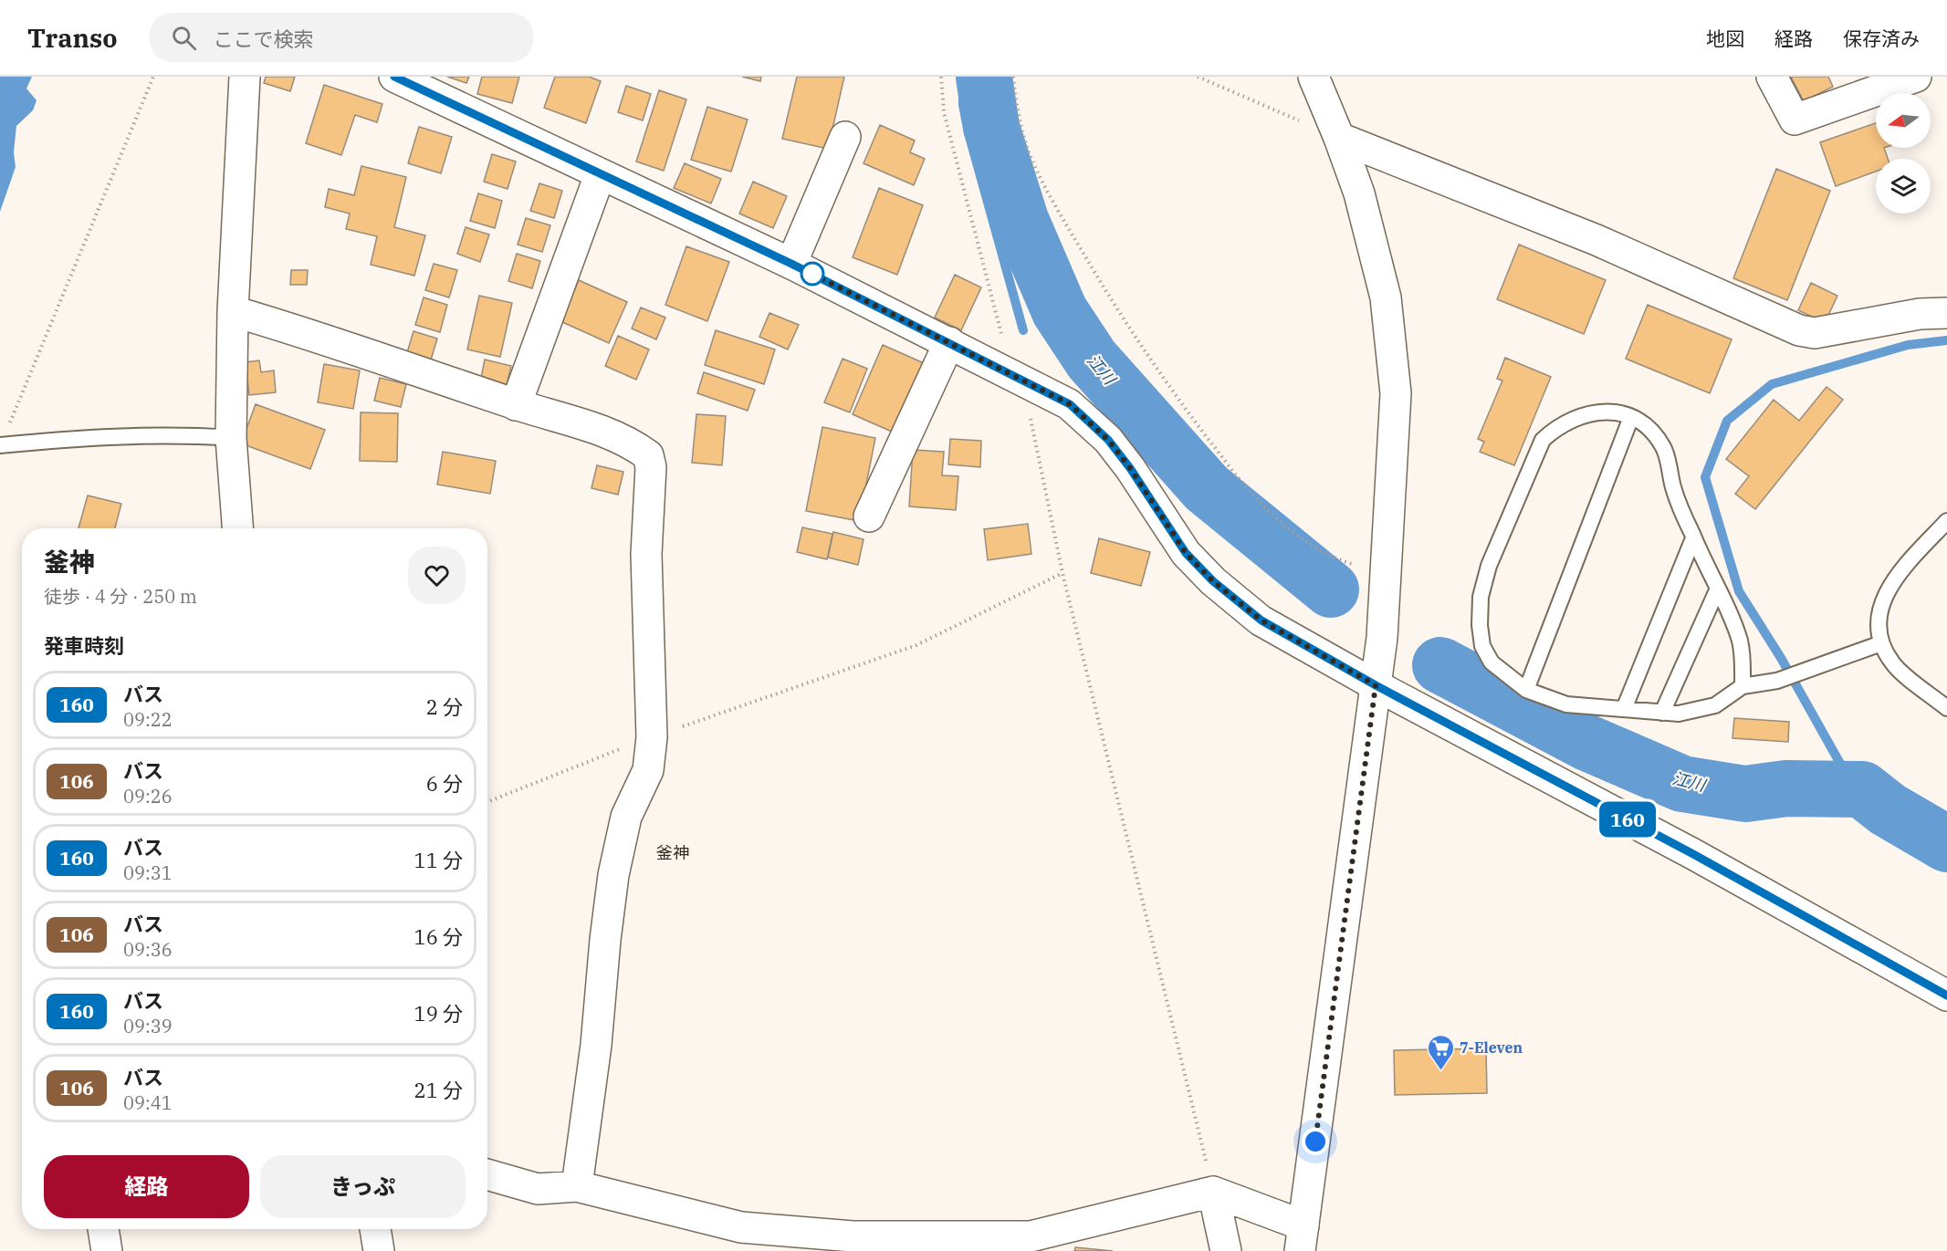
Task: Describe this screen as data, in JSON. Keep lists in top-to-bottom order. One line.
{"districts":["釜神"],"water":["江川"],"places":{"supermarket":["7-Eleven"]},"lines":["bus line 160"],"north":"left","page":{"header":"Transo","search":"ここで検索","nav":["地図","経路","保存済み"],"on_map":"160","heading":[["釜神","徒歩 · 4 分 · 250 m"],"発車時刻"],"list":[{"mark":"160","name":"バス","note":"09:22","value":"2 分"},{"mark":"106","name":"バス","note":"09:26","value":"6 分"},{"mark":"160","name":"バス","note":"09:31","value":"11 分"},{"mark":"106","name":"バス","note":"09:36","value":"16 分"},{"mark":"160","name":"バス","note":"09:39","value":"19 分"},{"mark":"106","name":"バス","note":"09:41","value":"21 分"}],"buttons":["経路","きっぷ"]}}
